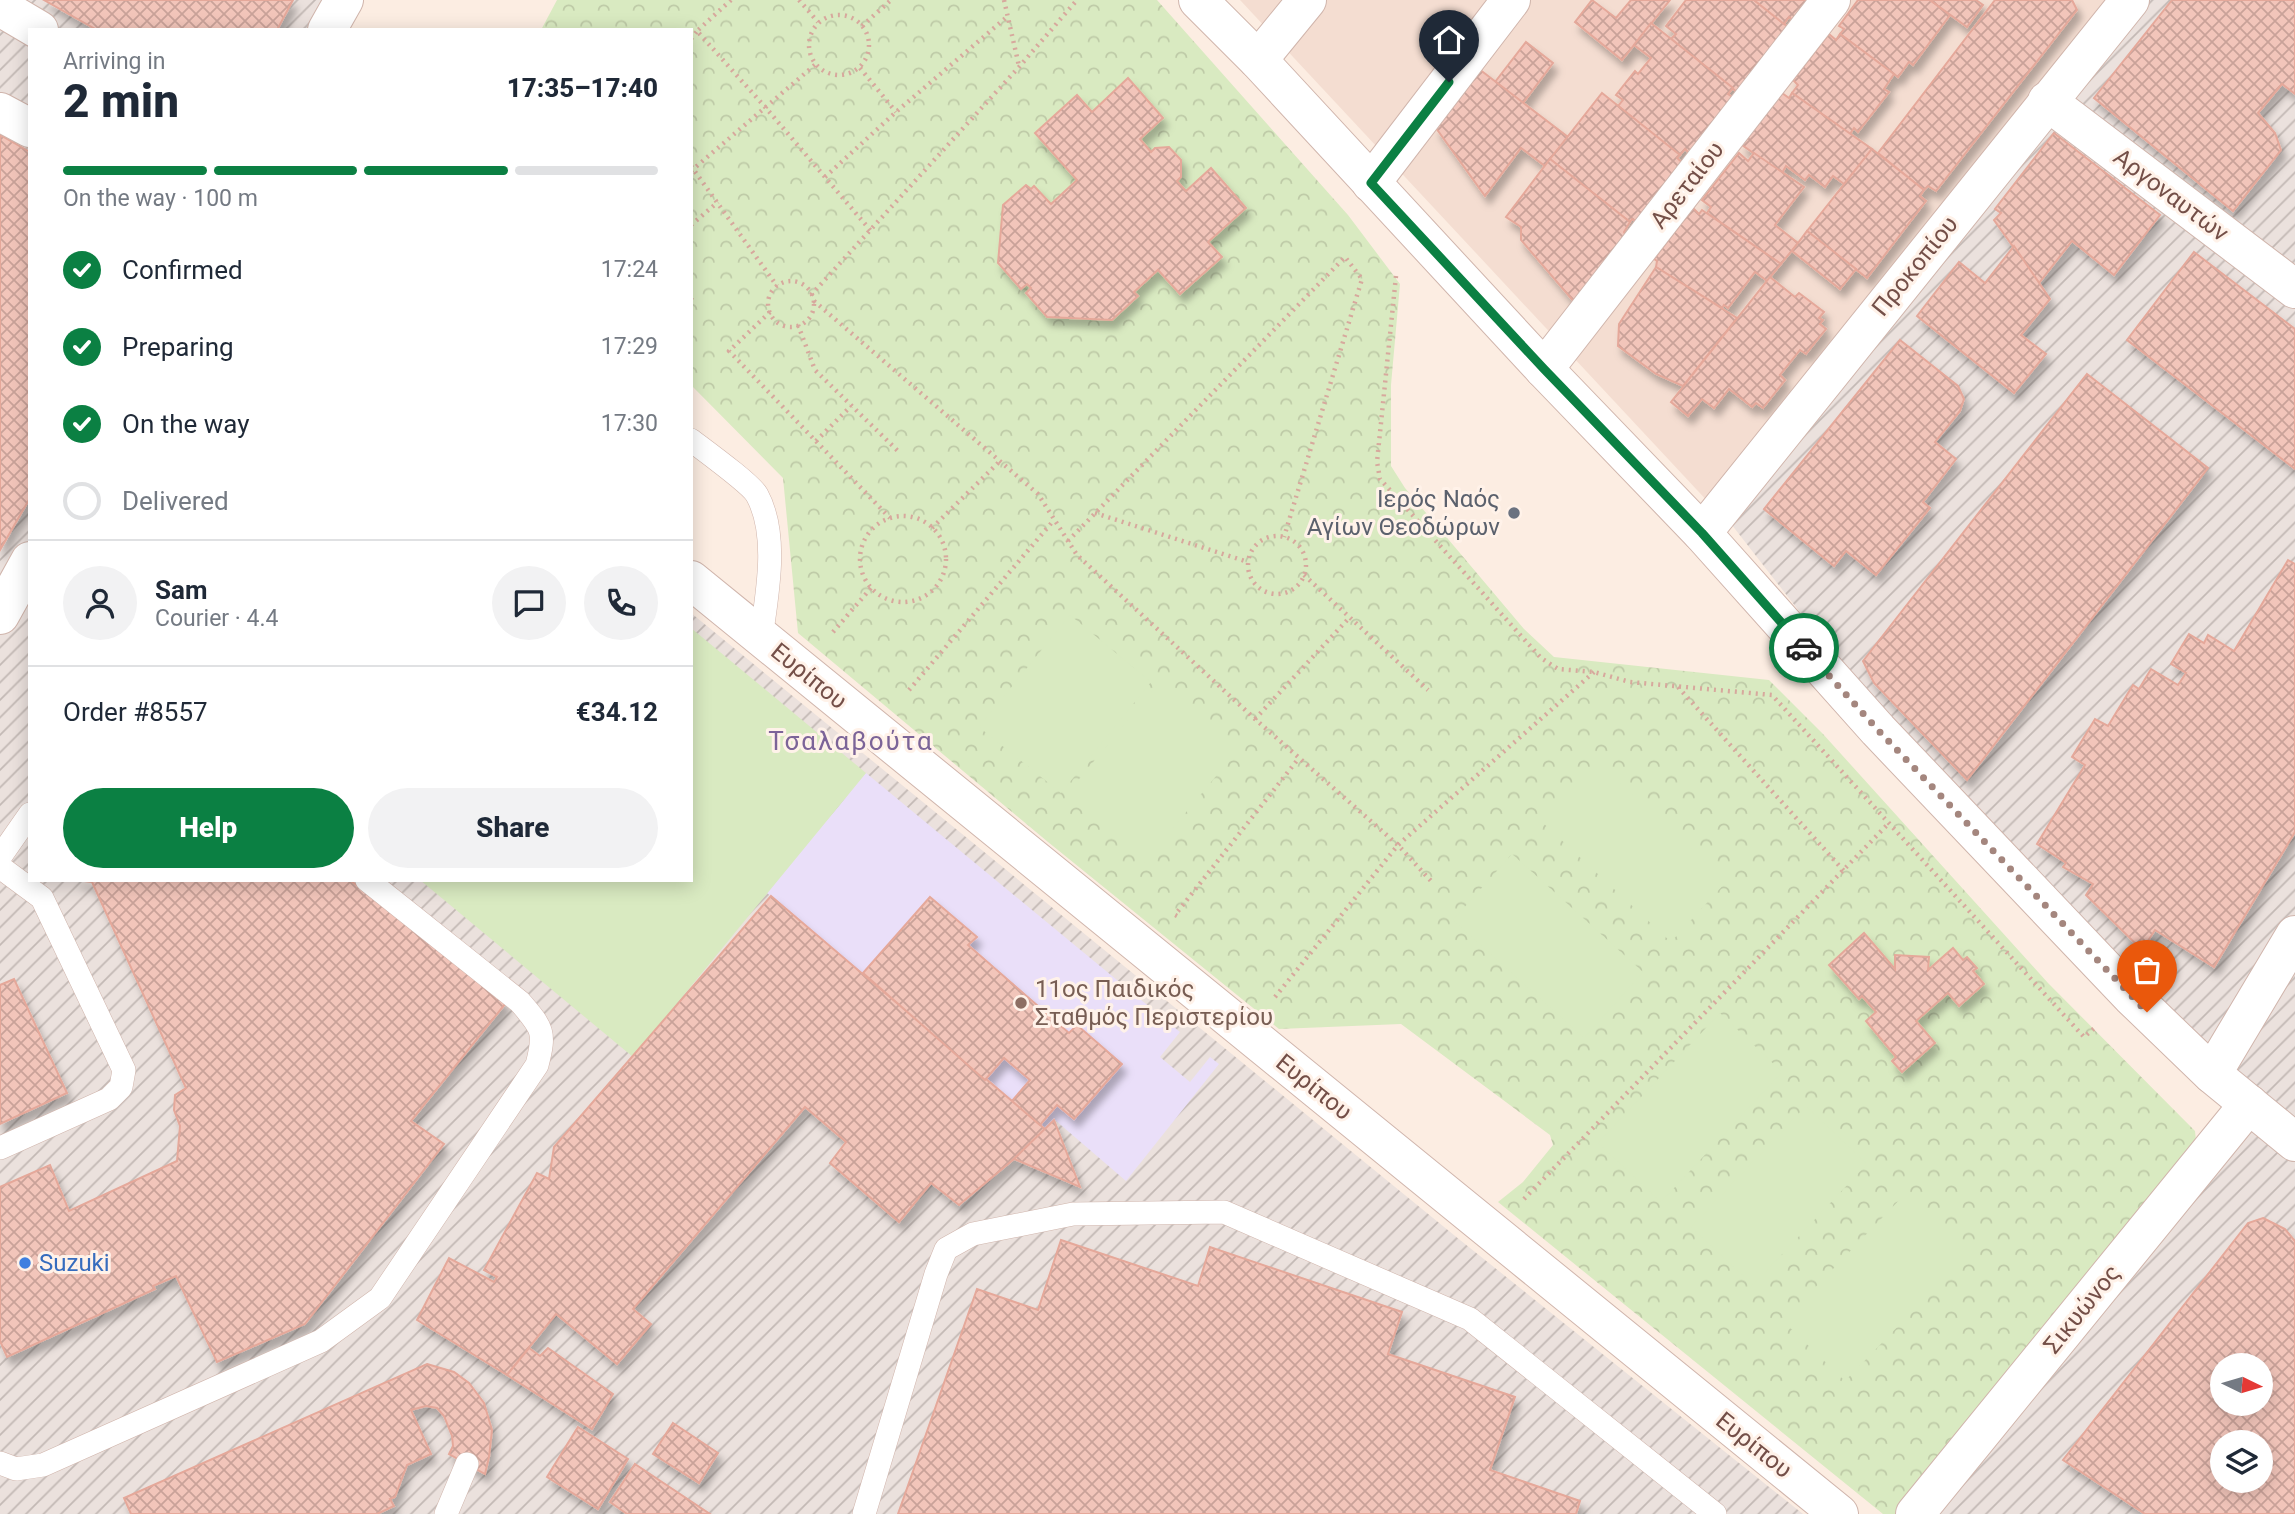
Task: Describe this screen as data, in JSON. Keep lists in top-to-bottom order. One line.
{"streets":{"street":["Αρεταίου","Αργοναυτών","Προκοπίου","Ευρίπου","Σικυώνος"]},"crossings":[["Αργοναυτών","Προκοπίου"]],"districts":["Τσαλαβούτα"],"places":["Ιερός Ναός Αγίων Θεοδώρων","11ος Παιδικός Σταθμός Περιστερίου","Suzuki"],"north":"right","page":{"heading":["2 min","Arriving in","17:35–17:40"],"panel":["Sam","Courier · 4.4","Order #8557","€34.12"],"bar":"On the way · 100 m","list":[["Confirmed","17:24"],["Preparing","17:29"],["On the way","17:30"],"Delivered"],"buttons":["Help","Share"]}}
